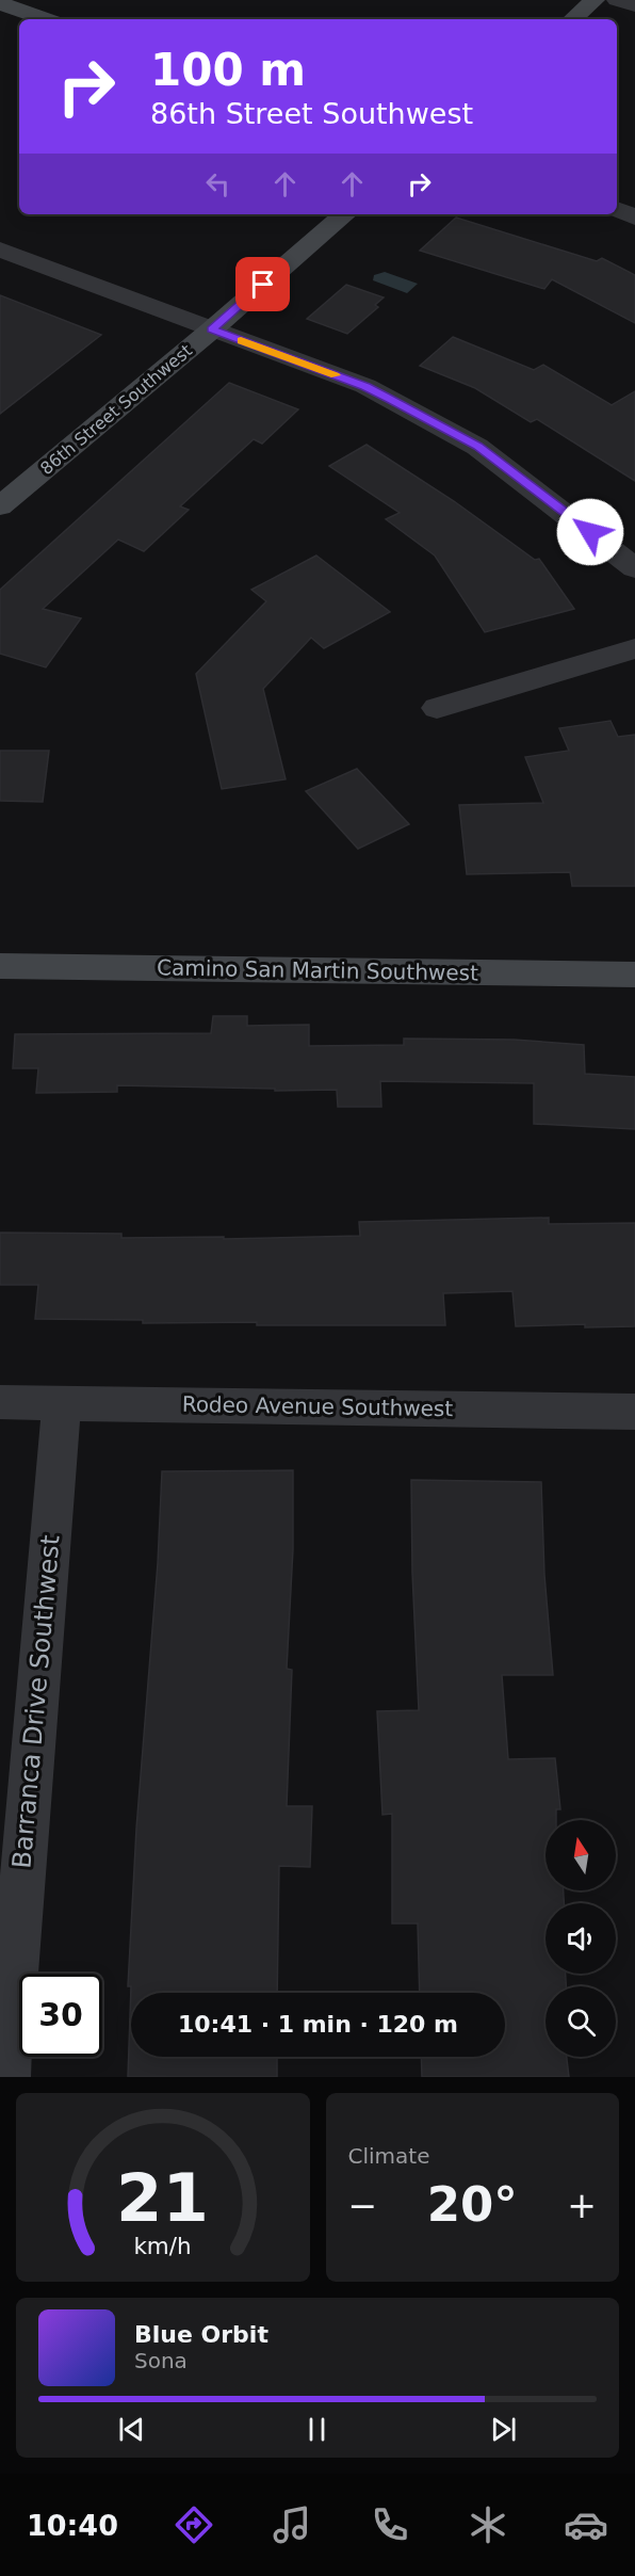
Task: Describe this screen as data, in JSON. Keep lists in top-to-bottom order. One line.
{"streets":{"street":["86th Street Southwest","Camino San Martin Southwest","Rodeo Avenue Southwest","Barranca Drive Southwest"]},"crossings":[["Rodeo Avenue Southwest","Barranca Drive Southwest"]],"north":"top","page":{"turn":["100 m","86th Street Southwest"],"limit":"30","trip":"10:41 · 1 min · 120 m","tile":"Climate","heat":["−","20°","+"],"song":["Blue Orbit","Sona"],"tabs":"10:40","gauge":["21","km/h"]}}
